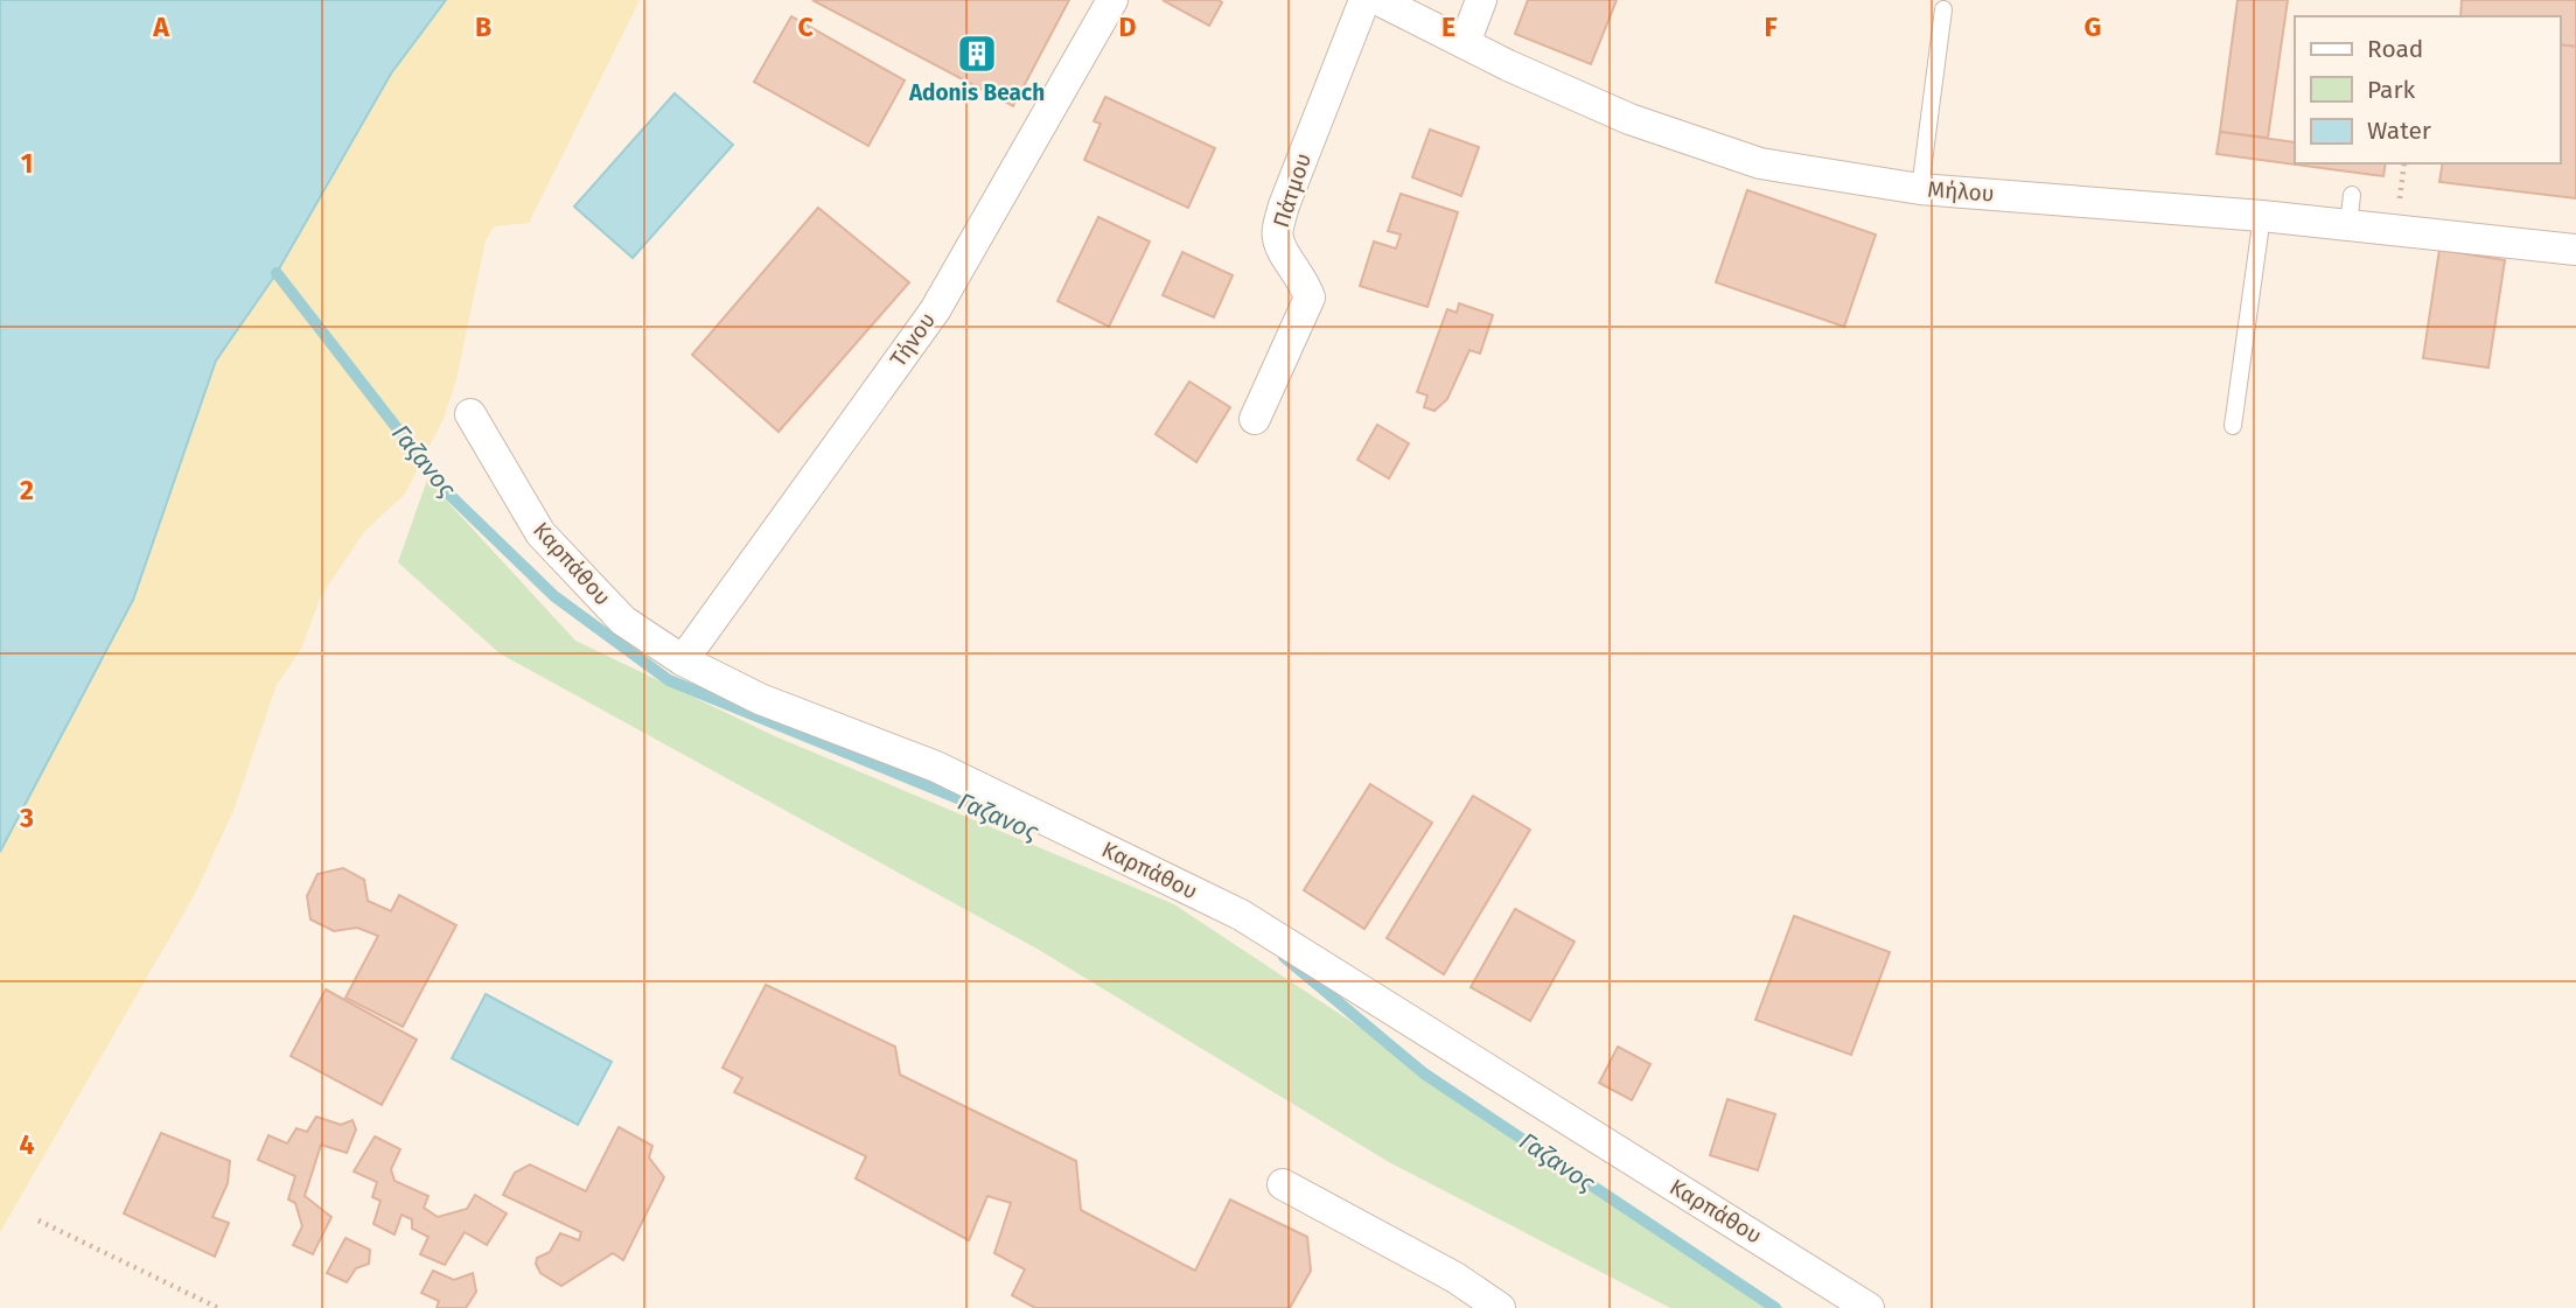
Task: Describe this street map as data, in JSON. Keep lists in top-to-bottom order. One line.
{"streets":{"street":["Πάτμου","Μήλου","Τήνου","Καρπάθου"]},"crossings":[["Τήνου","Καρπάθου"]],"water":["Γαζανος"],"places":{"building":["Adonis Beach"]},"legend":["Road","Park","Water"],"grid":{"columns":["A","B","C","D","E","F","G"],"rows":["1","2","3","4"]}}
